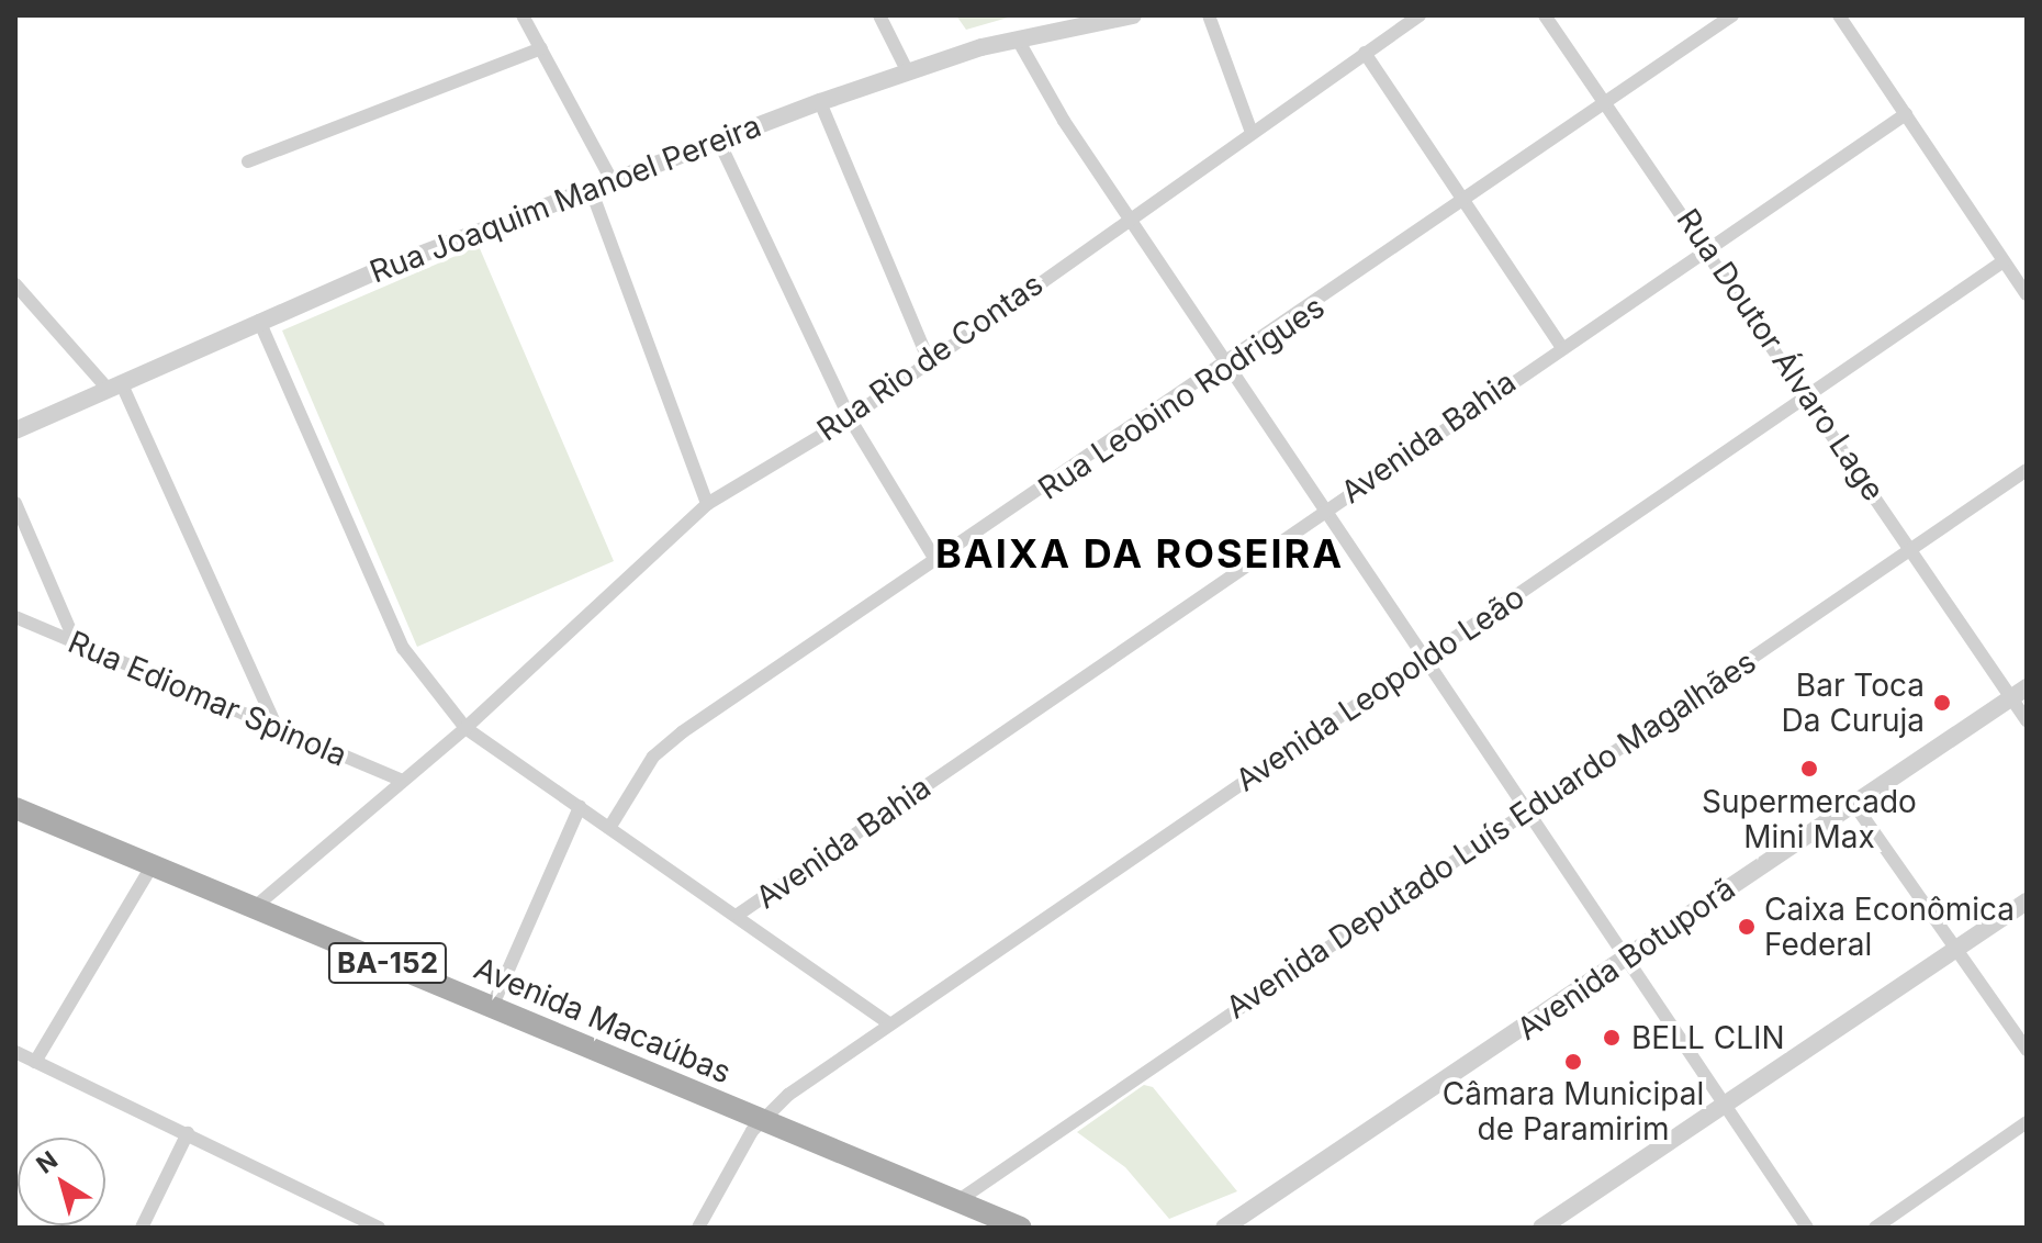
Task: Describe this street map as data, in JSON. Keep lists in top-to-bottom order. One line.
{"streets":{"main road":["BA-152","Avenida Macaúbas"],"street":["Rua Joaquim Manoel Pereira","Rua Doutor Álvaro Lage","Rua Rio de Contas","Rua Leobino Rodrigues","Avenida Bahia","Avenida Leopoldo Leão","Rua Ediomar Spinola","Avenida Deputado Luís Eduardo Magalhães","Avenida Botuporã"]},"crossings":[["Rua Doutor Álvaro Lage","Rua Leobino Rodrigues"],["Rua Doutor Álvaro Lage","Avenida Bahia"],["Rua Doutor Álvaro Lage","Avenida Leopoldo Leão"],["Rua Doutor Álvaro Lage","Avenida Deputado Luís Eduardo Magalhães"],["Rua Doutor Álvaro Lage","Avenida Botuporã"],["Rua Rio de Contas","Rua Ediomar Spinola"],["Rua Rio de Contas","Avenida Macaúbas"],["Avenida Leopoldo Leão","Avenida Macaúbas"],["Avenida Deputado Luís Eduardo Magalhães","Avenida Macaúbas"]],"districts":["BAIXA DA ROSEIRA"],"places":["Bar Toca Da Curuja","Supermercado Mini Max","Caixa Econômica Federal","BELL CLIN","Câmara Municipal de Paramirim"],"north":"top left"}
